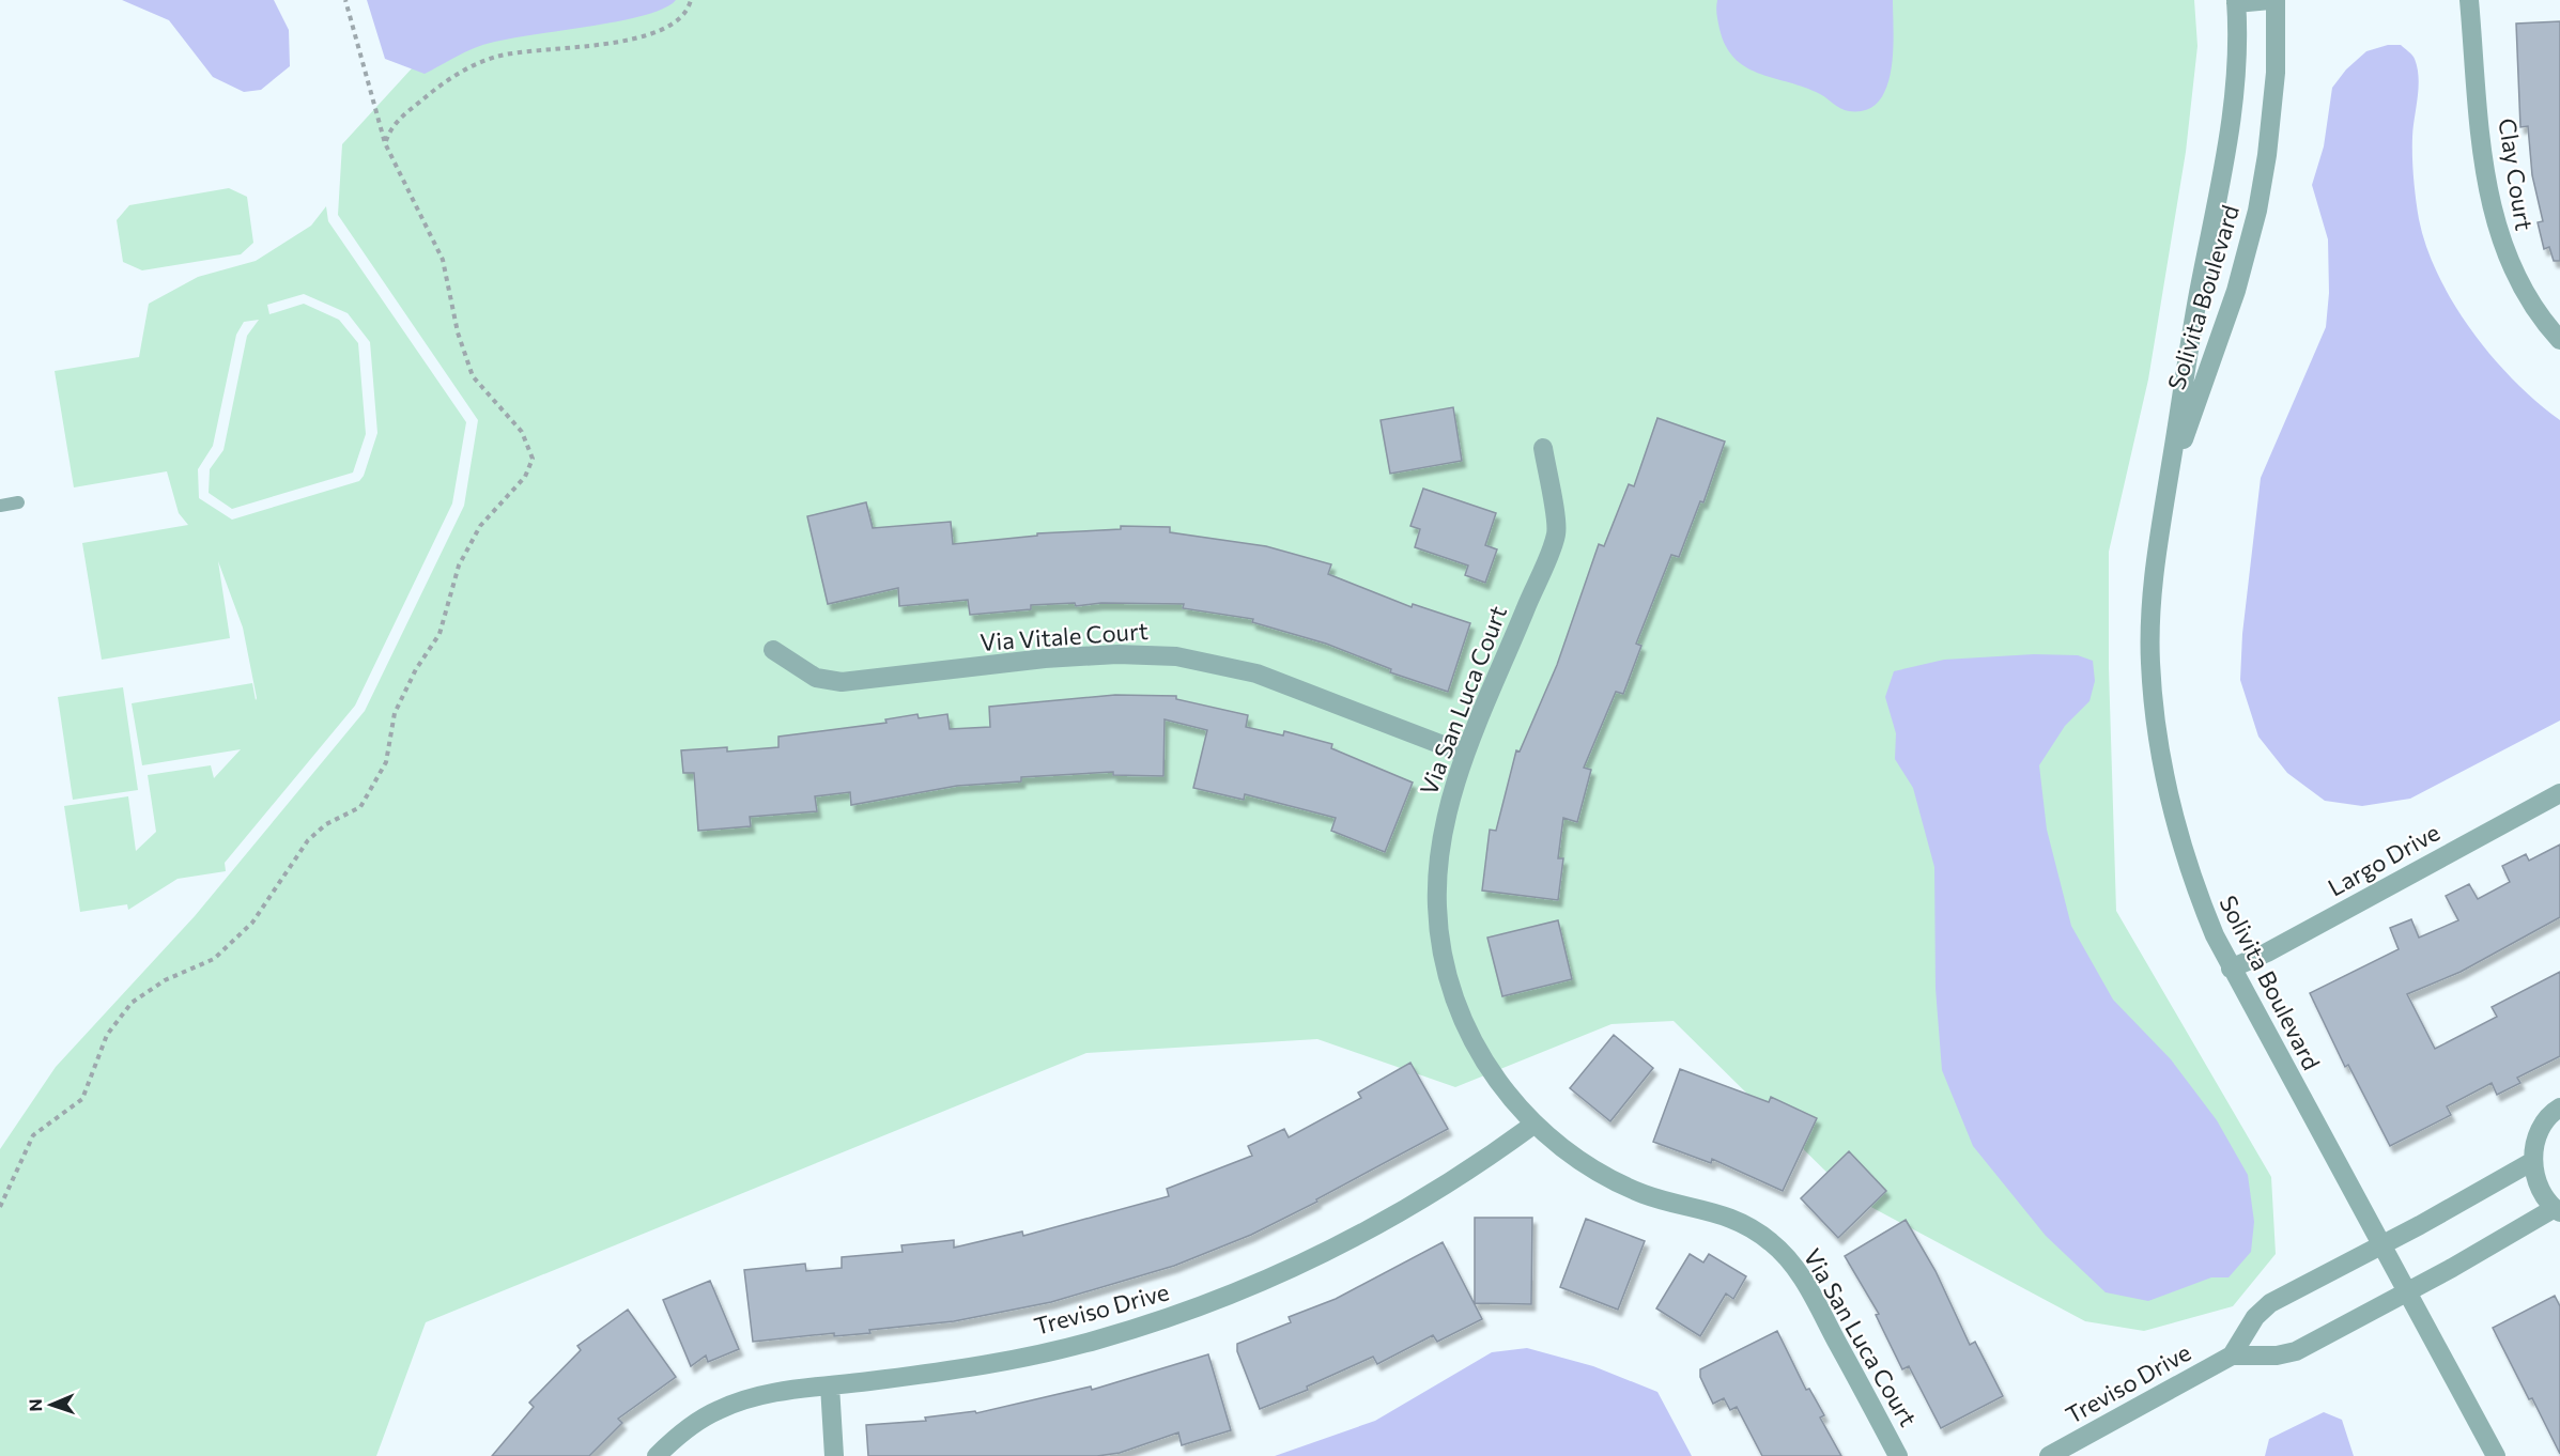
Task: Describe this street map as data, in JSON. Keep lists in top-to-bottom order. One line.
{"streets":{"street":["Clay Court","Solivita Boulevard","Via Vitale Court","Via San Luca Court","Largo Drive","Treviso Drive"]},"crossings":[["Solivita Boulevard","Largo Drive"],["Solivita Boulevard","Treviso Drive"],["Via Vitale Court","Via San Luca Court"],["Via San Luca Court","Treviso Drive"]],"north":"left"}
